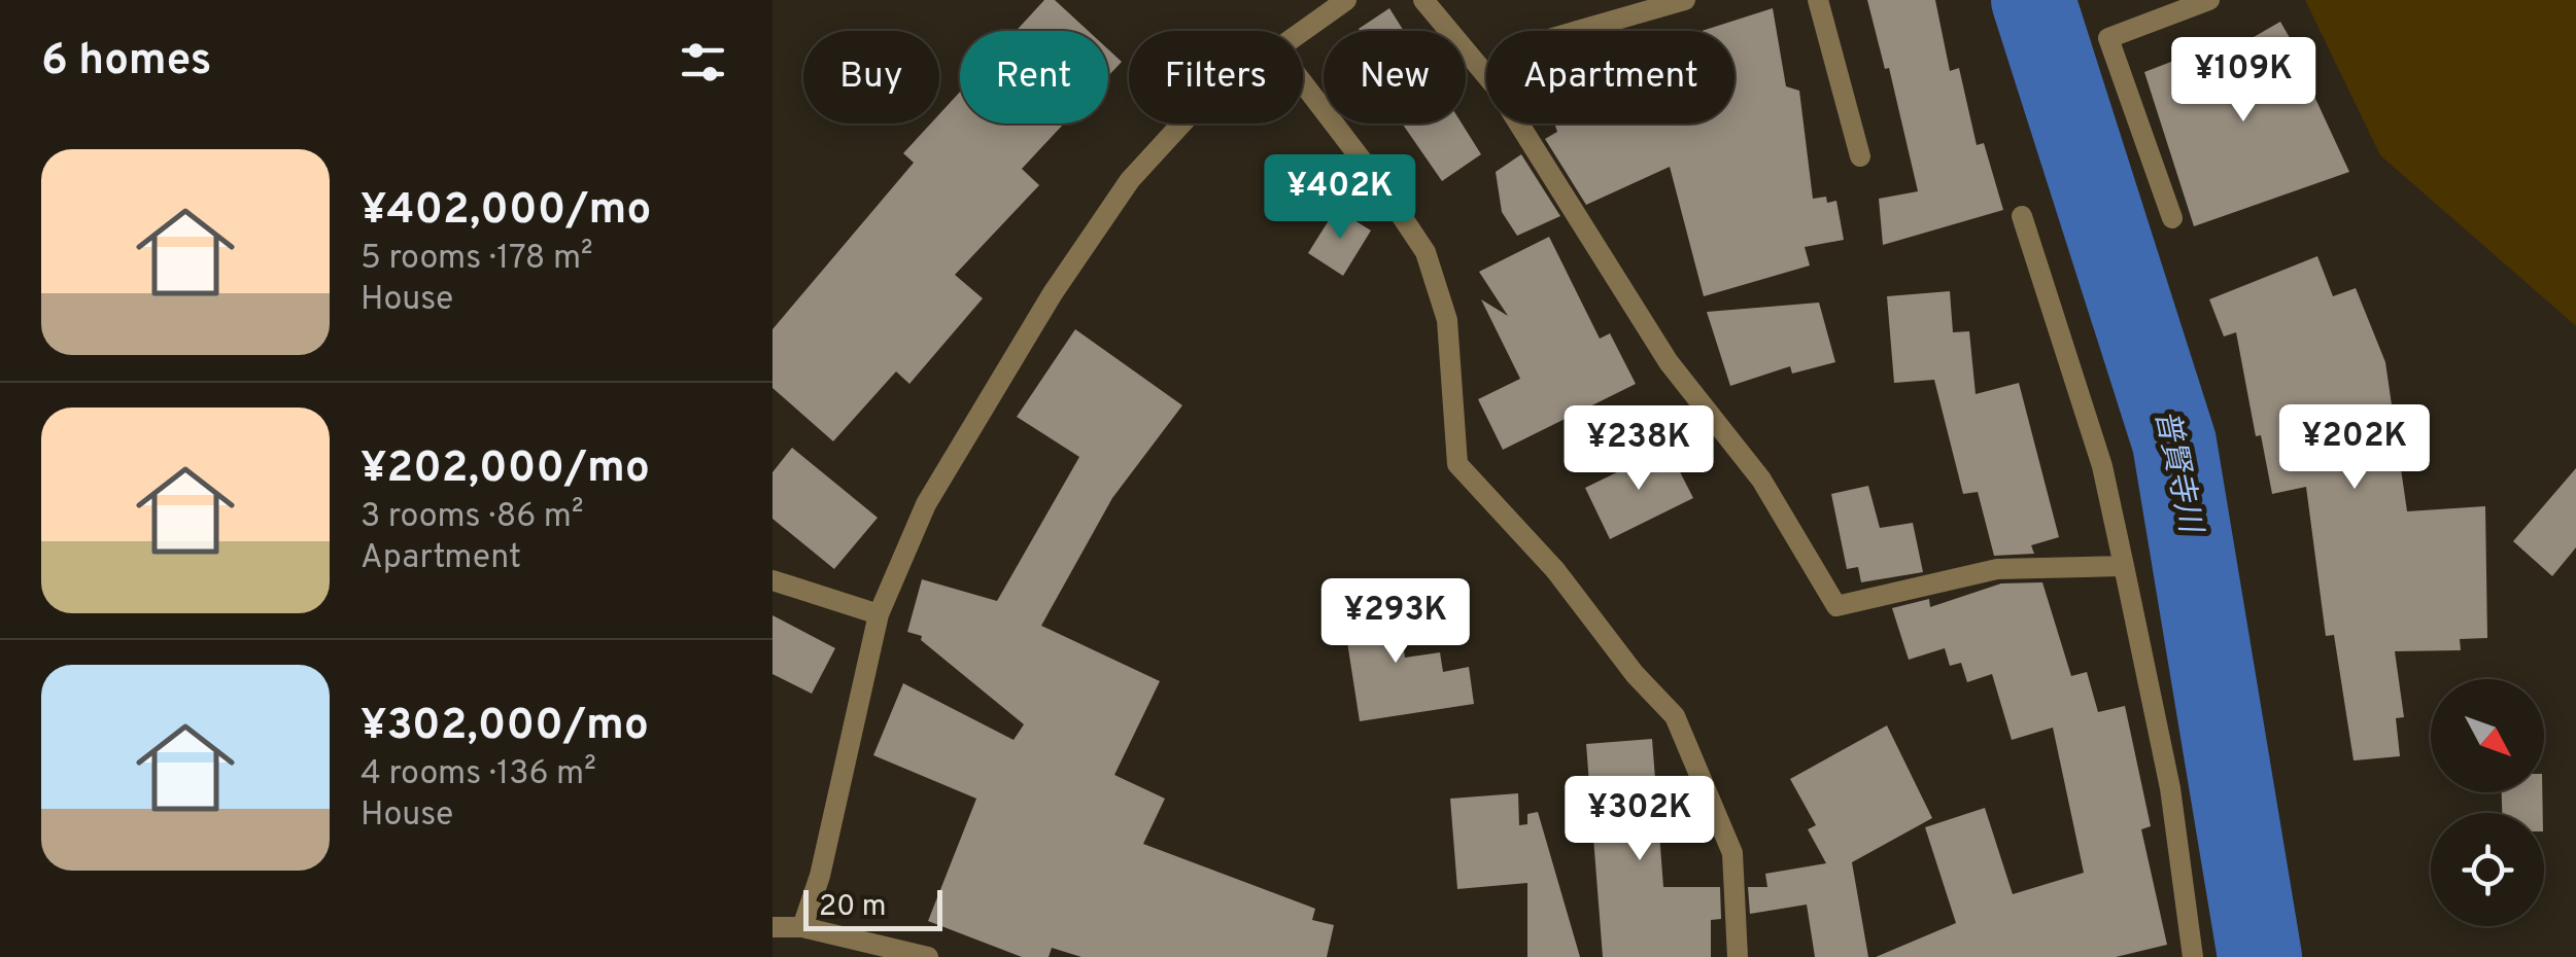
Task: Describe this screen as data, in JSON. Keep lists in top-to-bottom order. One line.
{"water":["普賢寺川"],"scale_bar":"20 m","north":"bottom right","page":{"heading":"6 homes","chip":["Buy","Rent","Filters","New","Apartment"],"price":["¥109K","¥402K","¥202K","¥238K","¥293K","¥302K"],"list":[{"name":"¥402,000/mo","note":"5 rooms · 178 m² · House"},{"name":"¥202,000/mo","note":"3 rooms · 86 m² · Apartment"},{"name":"¥302,000/mo","note":"4 rooms · 136 m² · House"}],"scale":"20 m"}}
